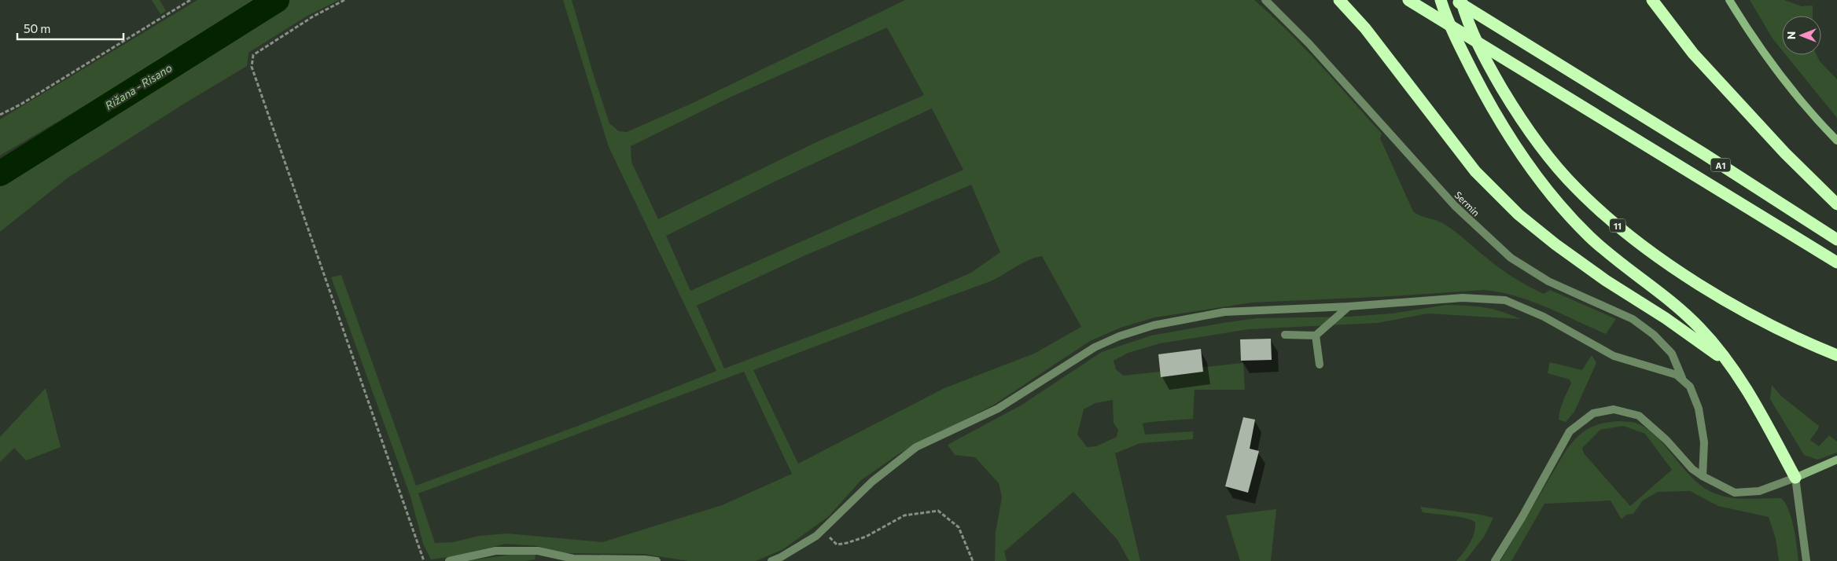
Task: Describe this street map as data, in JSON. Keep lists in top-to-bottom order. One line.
{"streets":{"highway":["A1","11"],"street":["Sermin"]},"water":["Rižana - Risano"],"scale_bar":"50 m","north":"left"}
